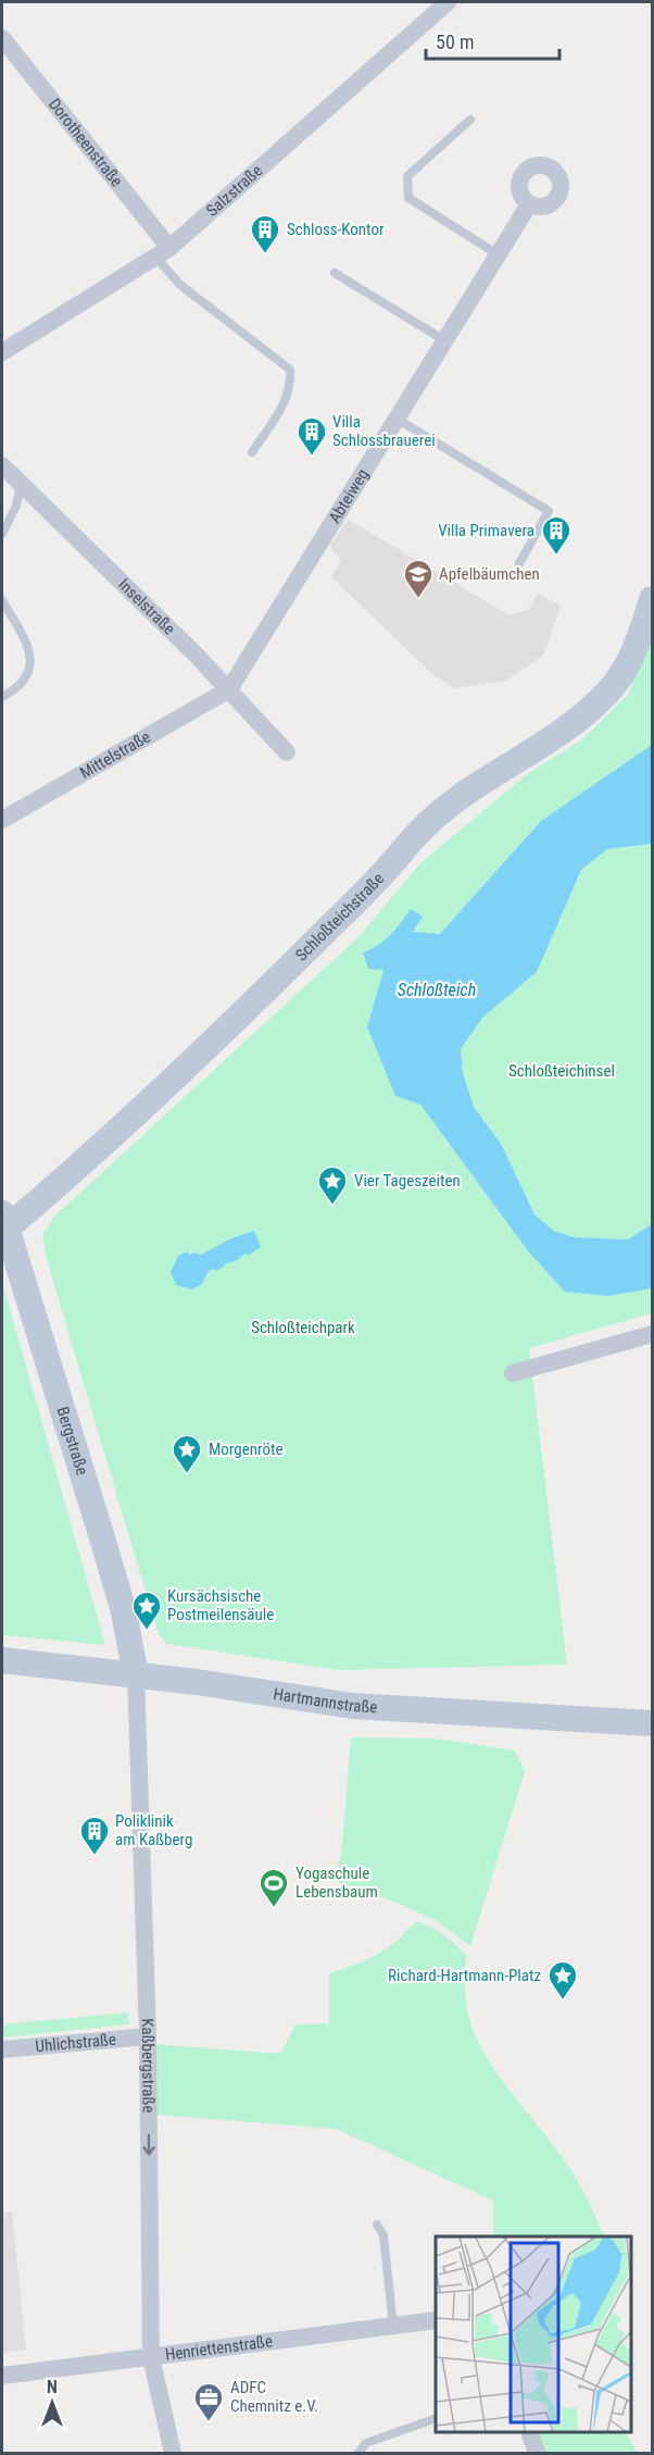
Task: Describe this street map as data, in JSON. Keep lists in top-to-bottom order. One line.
{"streets":{"main road":["Schloßteichstraße","Bergstraße","Hartmannstraße"],"street":["Dorotheenstraße","Salzstraße","Abteiweg","Inselstraße","Mittelstraße","Uhlichstraße","Kaßbergstraße","Henriettenstraße"]},"crossings":[["Dorotheenstraße","Salzstraße"],["Abteiweg","Inselstraße"],["Abteiweg","Mittelstraße"],["Inselstraße","Mittelstraße"],["Schloßteichstraße","Bergstraße"],["Bergstraße","Hartmannstraße"],["Bergstraße","Kaßbergstraße"],["Hartmannstraße","Kaßbergstraße"],["Uhlichstraße","Kaßbergstraße"],["Kaßbergstraße","Henriettenstraße"]],"one_way":["Kaßbergstraße"],"water":["Schloßteich"],"parks":["Schloßteichinsel","Schloßteichpark"],"places":{"building":["Schloss-Kontor","Villa Schlossbrauerei","Villa Primavera","Poliklinik am Kaßberg"],"school or university":["Apfelbäumchen"],"place":["Vier Tageszeiten","Morgenröte","Kursächsische Postmeilensäule","Richard-Hartmann-Platz"],"sports":["Yogaschule Lebensbaum"],"office":["ADFC Chemnitz e.V."]},"scale_bar":"50 m","north":"top"}
